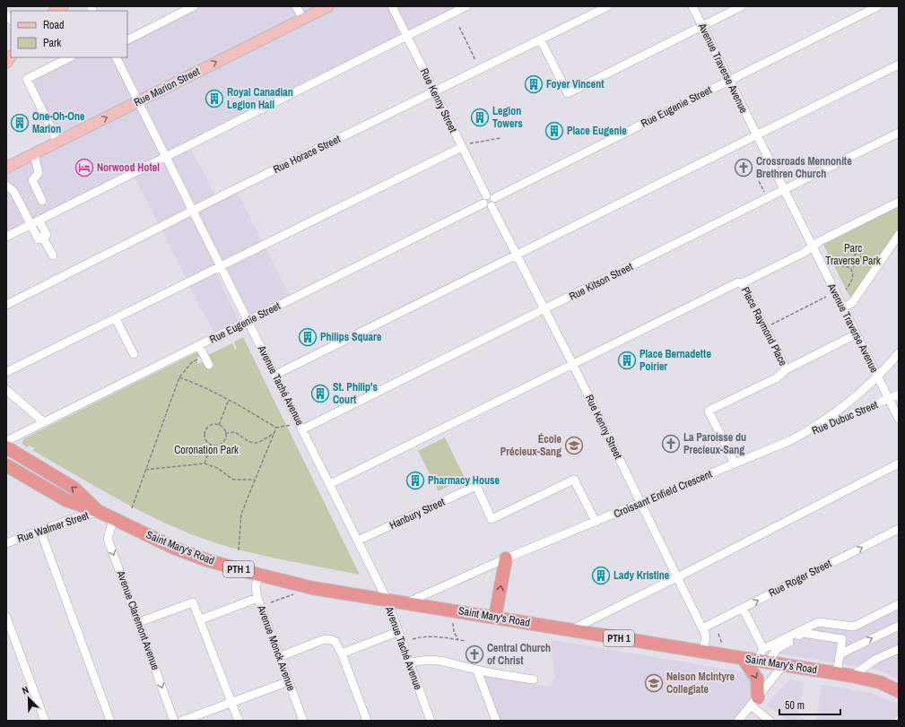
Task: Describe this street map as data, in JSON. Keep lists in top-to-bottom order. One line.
{"streets":{"highway":["Saint Mary's Road","PTH 1"],"main road":["Rue Marion Street"],"street":["Avenue Traverse Avenue","Rue Kenny Street","Rue Eugenie Street","Rue Horace Street","Rue Kitson Street","Place Raymond Place","Avenue Taché Avenue","Rue Dubuc Street","Croissant Enfield Crescent","Hanbury Street","Rue Walmer Street","Rue Roger Street","Avenue Claremont Avenue","Avenue Monck Avenue"]},"crossings":[["Avenue Traverse Avenue","Rue Eugenie Street"],["Avenue Traverse Avenue","Rue Kitson Street"],["Avenue Traverse Avenue","Place Raymond Place"],["Avenue Traverse Avenue","Rue Dubuc Street"],["Avenue Traverse Avenue","Croissant Enfield Crescent"],["Rue Marion Street","Avenue Taché Avenue"],["Rue Kenny Street","Rue Eugenie Street"],["Rue Kenny Street","Rue Horace Street"],["Rue Kenny Street","Rue Kitson Street"],["Rue Kenny Street","Croissant Enfield Crescent"],["Rue Kenny Street","Saint Mary's Road"],["Rue Kenny Street","Rue Roger Street"],["Rue Eugenie Street","Avenue Taché Avenue"],["Rue Horace Street","Avenue Taché Avenue"],["Rue Kitson Street","Avenue Taché Avenue"],["Avenue Taché Avenue","Hanbury Street"],["Avenue Taché Avenue","Saint Mary's Road"],["Rue Dubuc Street","Croissant Enfield Crescent"],["Croissant Enfield Crescent","Hanbury Street"],["Croissant Enfield Crescent","Saint Mary's Road"],["Rue Walmer Street","Saint Mary's Road"],["Saint Mary's Road","Avenue Claremont Avenue"],["Saint Mary's Road","Avenue Monck Avenue"]],"one_way":["Rue Marion Street"],"parks":["Parc Traverse Park","Coronation Park"],"places":{"building":["Foyer Vincent","Royal Canadian Legion Hall","Legion Towers","One-Oh-One Marion","Place Eugenie","Philips Square","Place Bernadette Poirier","St. Philip's Court","Pharmacy House","Lady Kristine"],"hotel":["Norwood Hotel"],"church":["Crossroads Mennonite Brethren Church","La Paroisse du Precieux-Sang","Central Church of Christ"],"school or university":["École Précieux-Sang","Nelson McIntyre Collegiate"]},"legend":["Road","Park"],"scale_bar":"50 m","north":"top left"}
